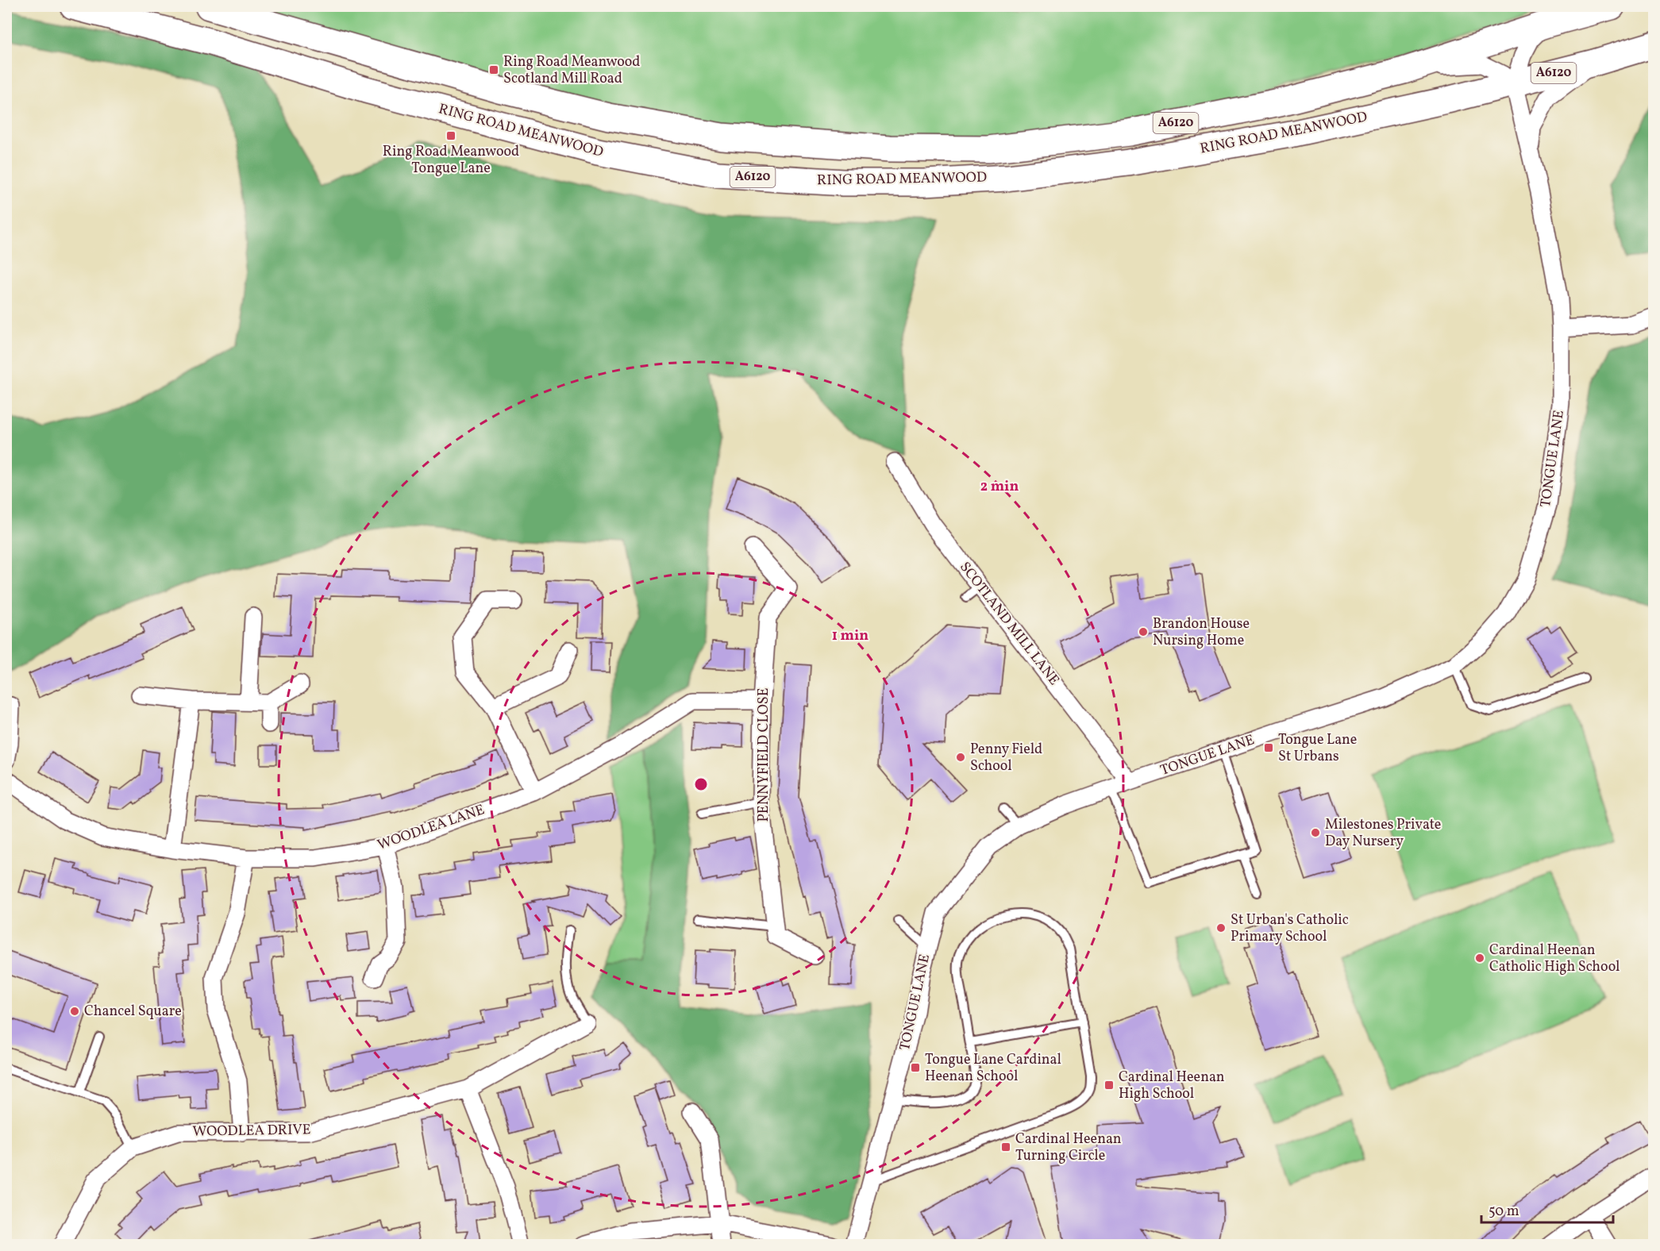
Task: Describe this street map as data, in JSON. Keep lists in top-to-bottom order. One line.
{"streets":{"highway":["A6120","RING ROAD MEANWOOD"],"street":["TONGUE LANE","SCOTLAND MILL LANE","PENNYFIELD CLOSE","WOODLEA LANE","WOODLEA DRIVE"]},"crossings":[["A6120","RING ROAD MEANWOOD"],["A6120","TONGUE LANE"],["RING ROAD MEANWOOD","TONGUE LANE"],["TONGUE LANE","SCOTLAND MILL LANE"],["PENNYFIELD CLOSE","WOODLEA LANE"]],"places":{"transit":["Ring Road Meanwood Scotland Mill Road","Ring Road Meanwood Tongue Lane","Tongue Lane St Urbans","Tongue Lane Cardinal Heenan School","Cardinal Heenan High School","Cardinal Heenan Turning Circle"],"other":["Brandon House Nursing Home","Penny Field School","Milestones Private Day Nursery","St Urban's Catholic Primary School","Cardinal Heenan Catholic High School","Chancel Square"]},"scale_bar":"50 m","rings":["2 min","1 min"]}
